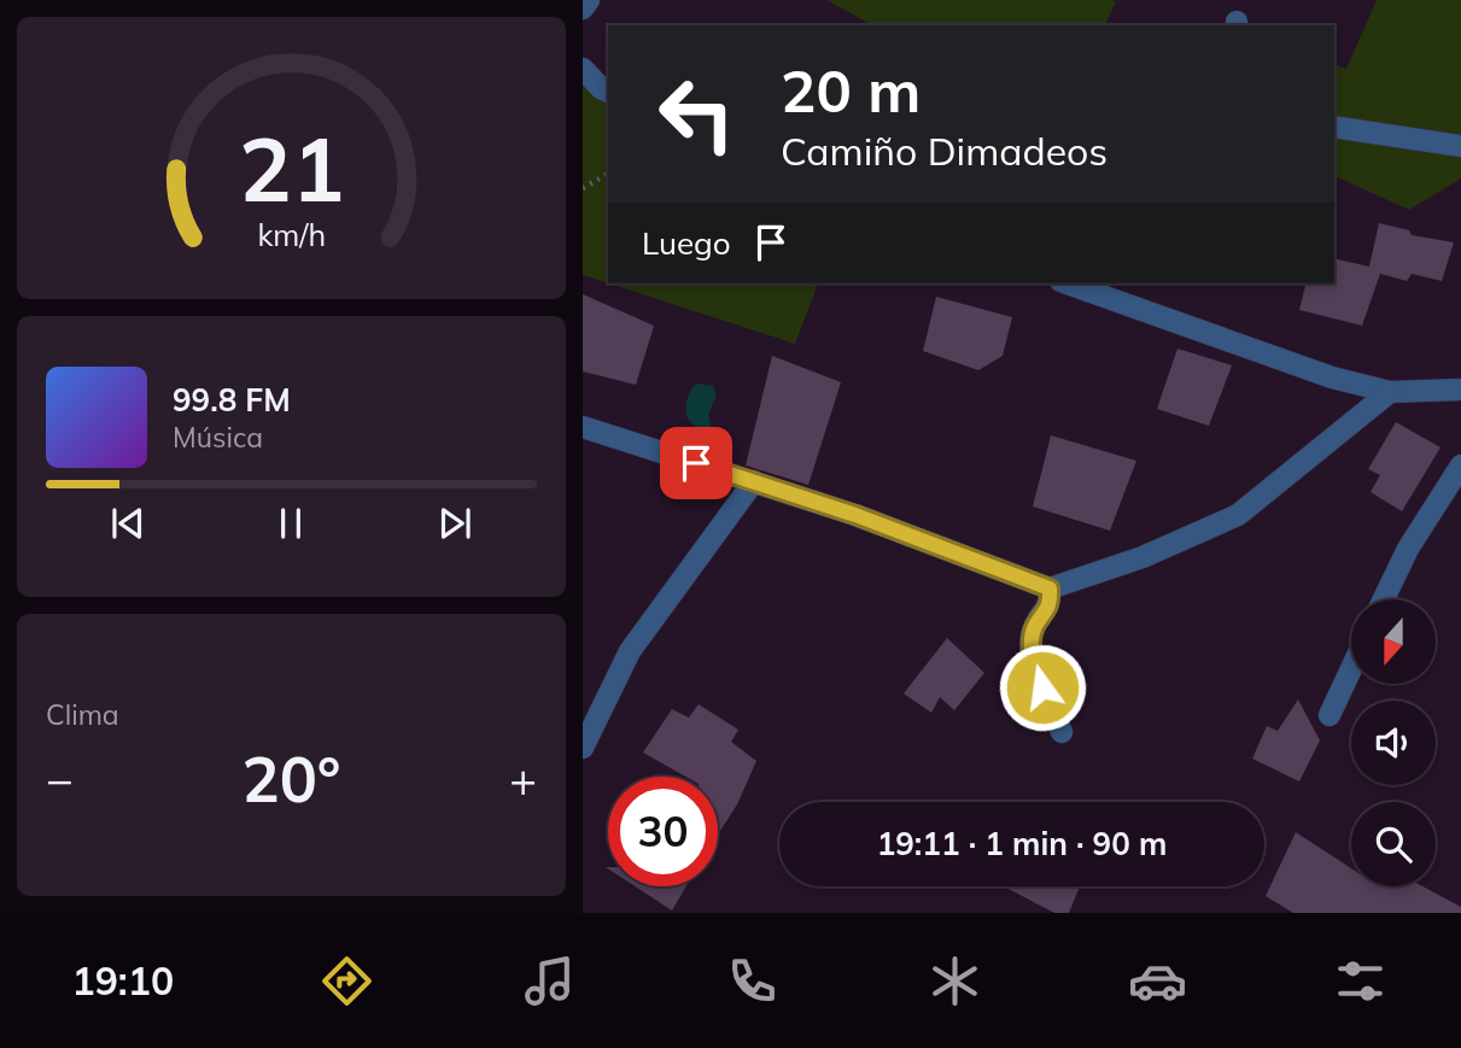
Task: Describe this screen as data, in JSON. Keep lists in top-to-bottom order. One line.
{"north":"bottom","page":{"turn":["20 m","Camiño Dimadeos"],"then":"Luego","song":["99.8 FM","Música"],"tile":"Clima","heat":["−","20°","+"],"limit":"30","trip":"19:11 · 1 min · 90 m","tabs":"19:10","gauge":["21","km/h"]}}
